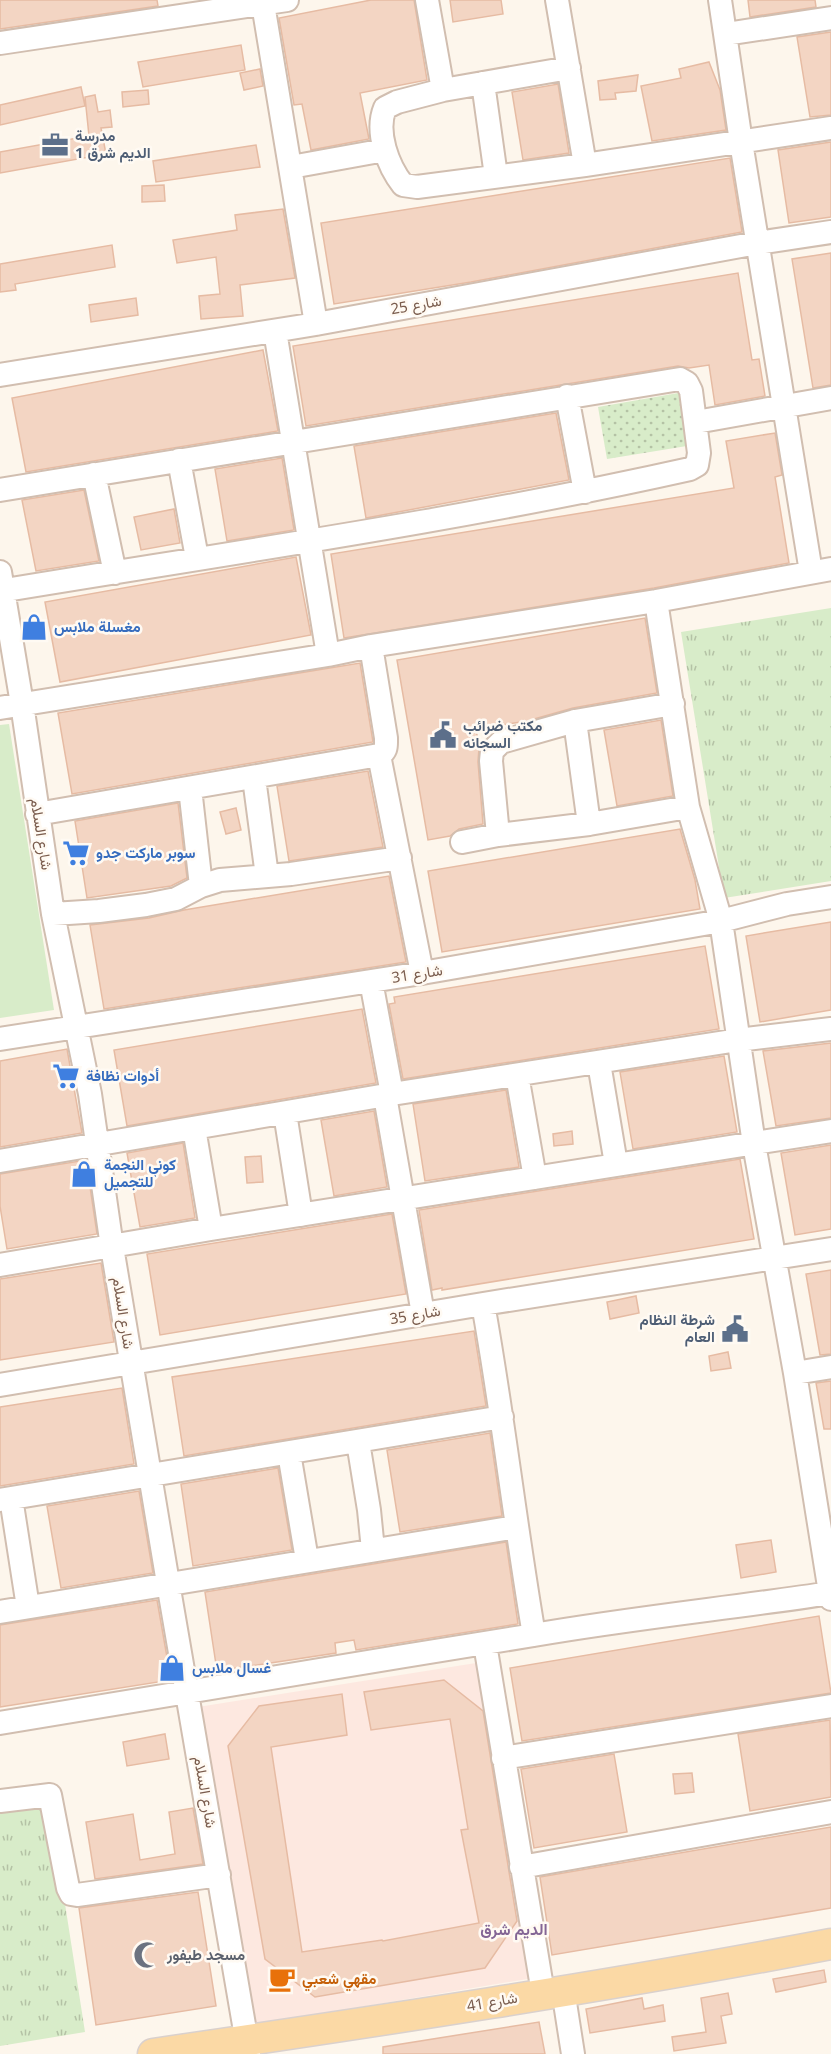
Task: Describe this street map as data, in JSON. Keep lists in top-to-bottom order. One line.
{"streets":{"main road":["شارع 41"],"street":["شارع 25","شارع السلام","شارع 31","شارع 35"]},"crossings":[["شارع السلام","شارع 31"],["شارع السلام","شارع 35"],["شارع السلام","شارع 41"]],"districts":["الديم شرق"],"places":{"office":["مدرسة الديم شرق 1"],"shop":["مغسلة ملابس","كوني النجمة للتجميل","غسال ملابس"],"public building":["مكتب ضرائب السجانه","شرطة النظام العام"],"supermarket":["سوبر ماركت جدو","أدوات نظافة"],"mosque":["مسجد طيفور"],"cafe":["مقهي شعبي"]}}
